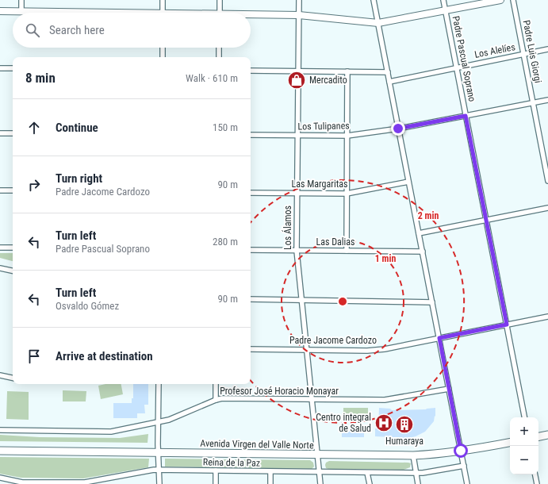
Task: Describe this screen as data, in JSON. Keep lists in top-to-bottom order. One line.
{"streets":{"main road":["Avenida Virgen del Valle Norte"],"street":["Los Alelíes","Padre Luis Giorgi","Padre Pascual Soprano","Los Tulipanes","Las Margaritas","Los Álamos","Las Dalias","Padre Jacome Cardozo","Profesor José Horacio Monayar","Reina de la Paz"]},"crossings":[["Los Alelíes","Padre Luis Giorgi"],["Los Alelíes","Padre Pascual Soprano"],["Padre Luis Giorgi","Los Tulipanes"],["Padre Pascual Soprano","Los Tulipanes"],["Padre Pascual Soprano","Padre Jacome Cardozo"],["Los Tulipanes","Los Álamos"],["Las Margaritas","Los Álamos"],["Los Álamos","Las Dalias"],["Los Álamos","Padre Jacome Cardozo"],["Los Álamos","Profesor José Horacio Monayar"],["Los Álamos","Avenida Virgen del Valle Norte"],["Los Álamos","Reina de la Paz"]],"places":{"shop":["Mercadito"],"hospital":["Centro integral de Salud"],"building":["Humaraya"]},"page":{"search":"Search here","heading":["8 min","Walk · 610 m"],"list":[["Continue","150 m"],["Turn right","Padre Jacome Cardozo","90 m"],["Turn left","Padre Pascual Soprano","280 m"],["Turn left","Osvaldo Gómez","90 m"],"Arrive at destination"],"map_buttons":["+","−"]},"rings":["2 min","1 min"]}
